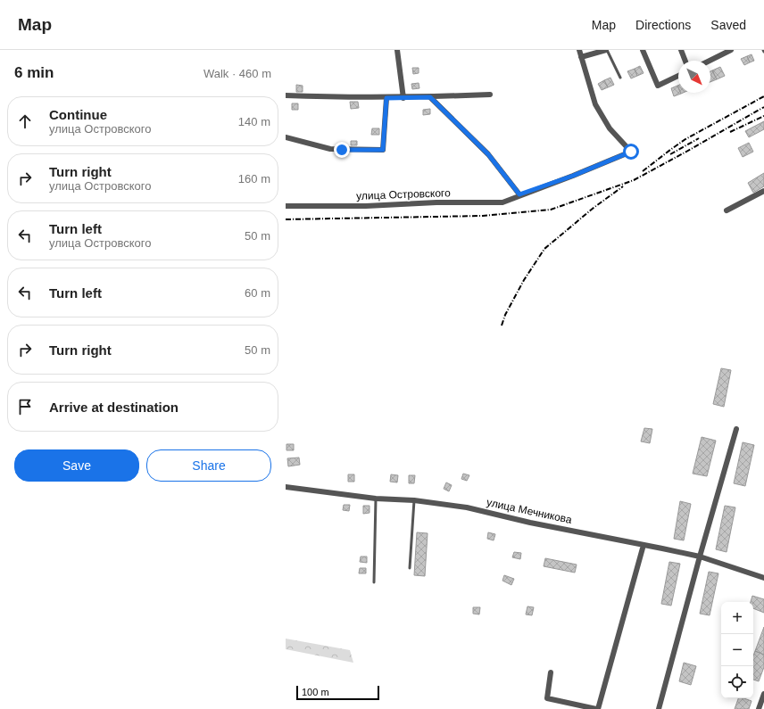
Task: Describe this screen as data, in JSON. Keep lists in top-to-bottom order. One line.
{"streets":{"street":["улица Островского","улица Мечникова"]},"scale_bar":"100 m","north":"bottom right","page":{"header":"Map","nav":["Map","Directions","Saved"],"heading":["6 min","Walk · 460 m"],"list":[["Continue","улица Островского","140 m"],["Turn right","улица Островского","160 m"],["Turn left","улица Островского","50 m"],["Turn left","60 m"],["Turn right","50 m"],"Arrive at destination"],"buttons":["Save","Share"],"map_buttons":["+","−"],"scale":"100 m"}}
